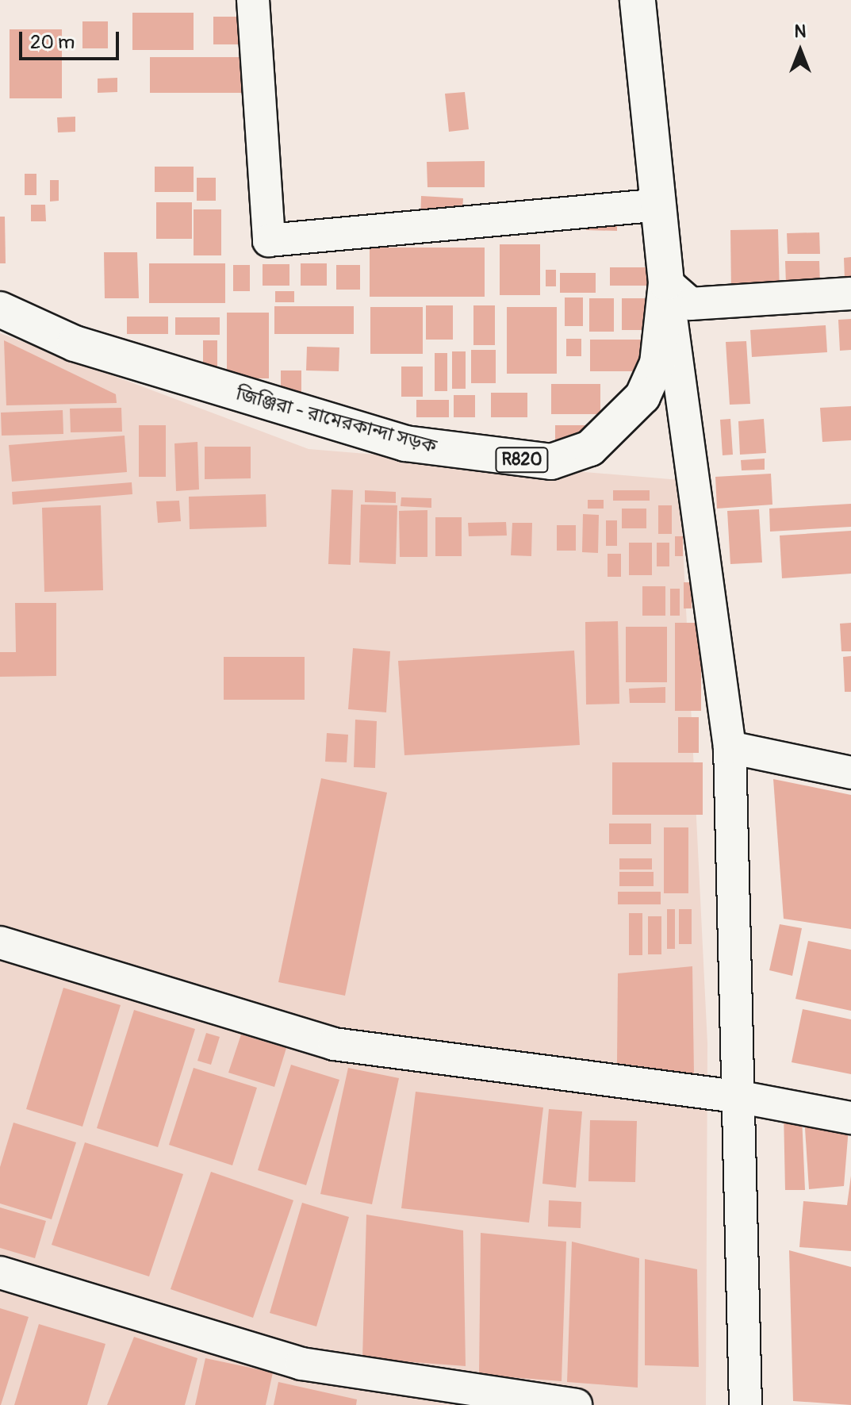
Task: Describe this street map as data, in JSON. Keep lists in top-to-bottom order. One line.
{"streets":{"main road":["জিঞ্জিরা - রামেরকান্দা সড়ক","R820"]},"scale_bar":"20 m","north":"top"}
